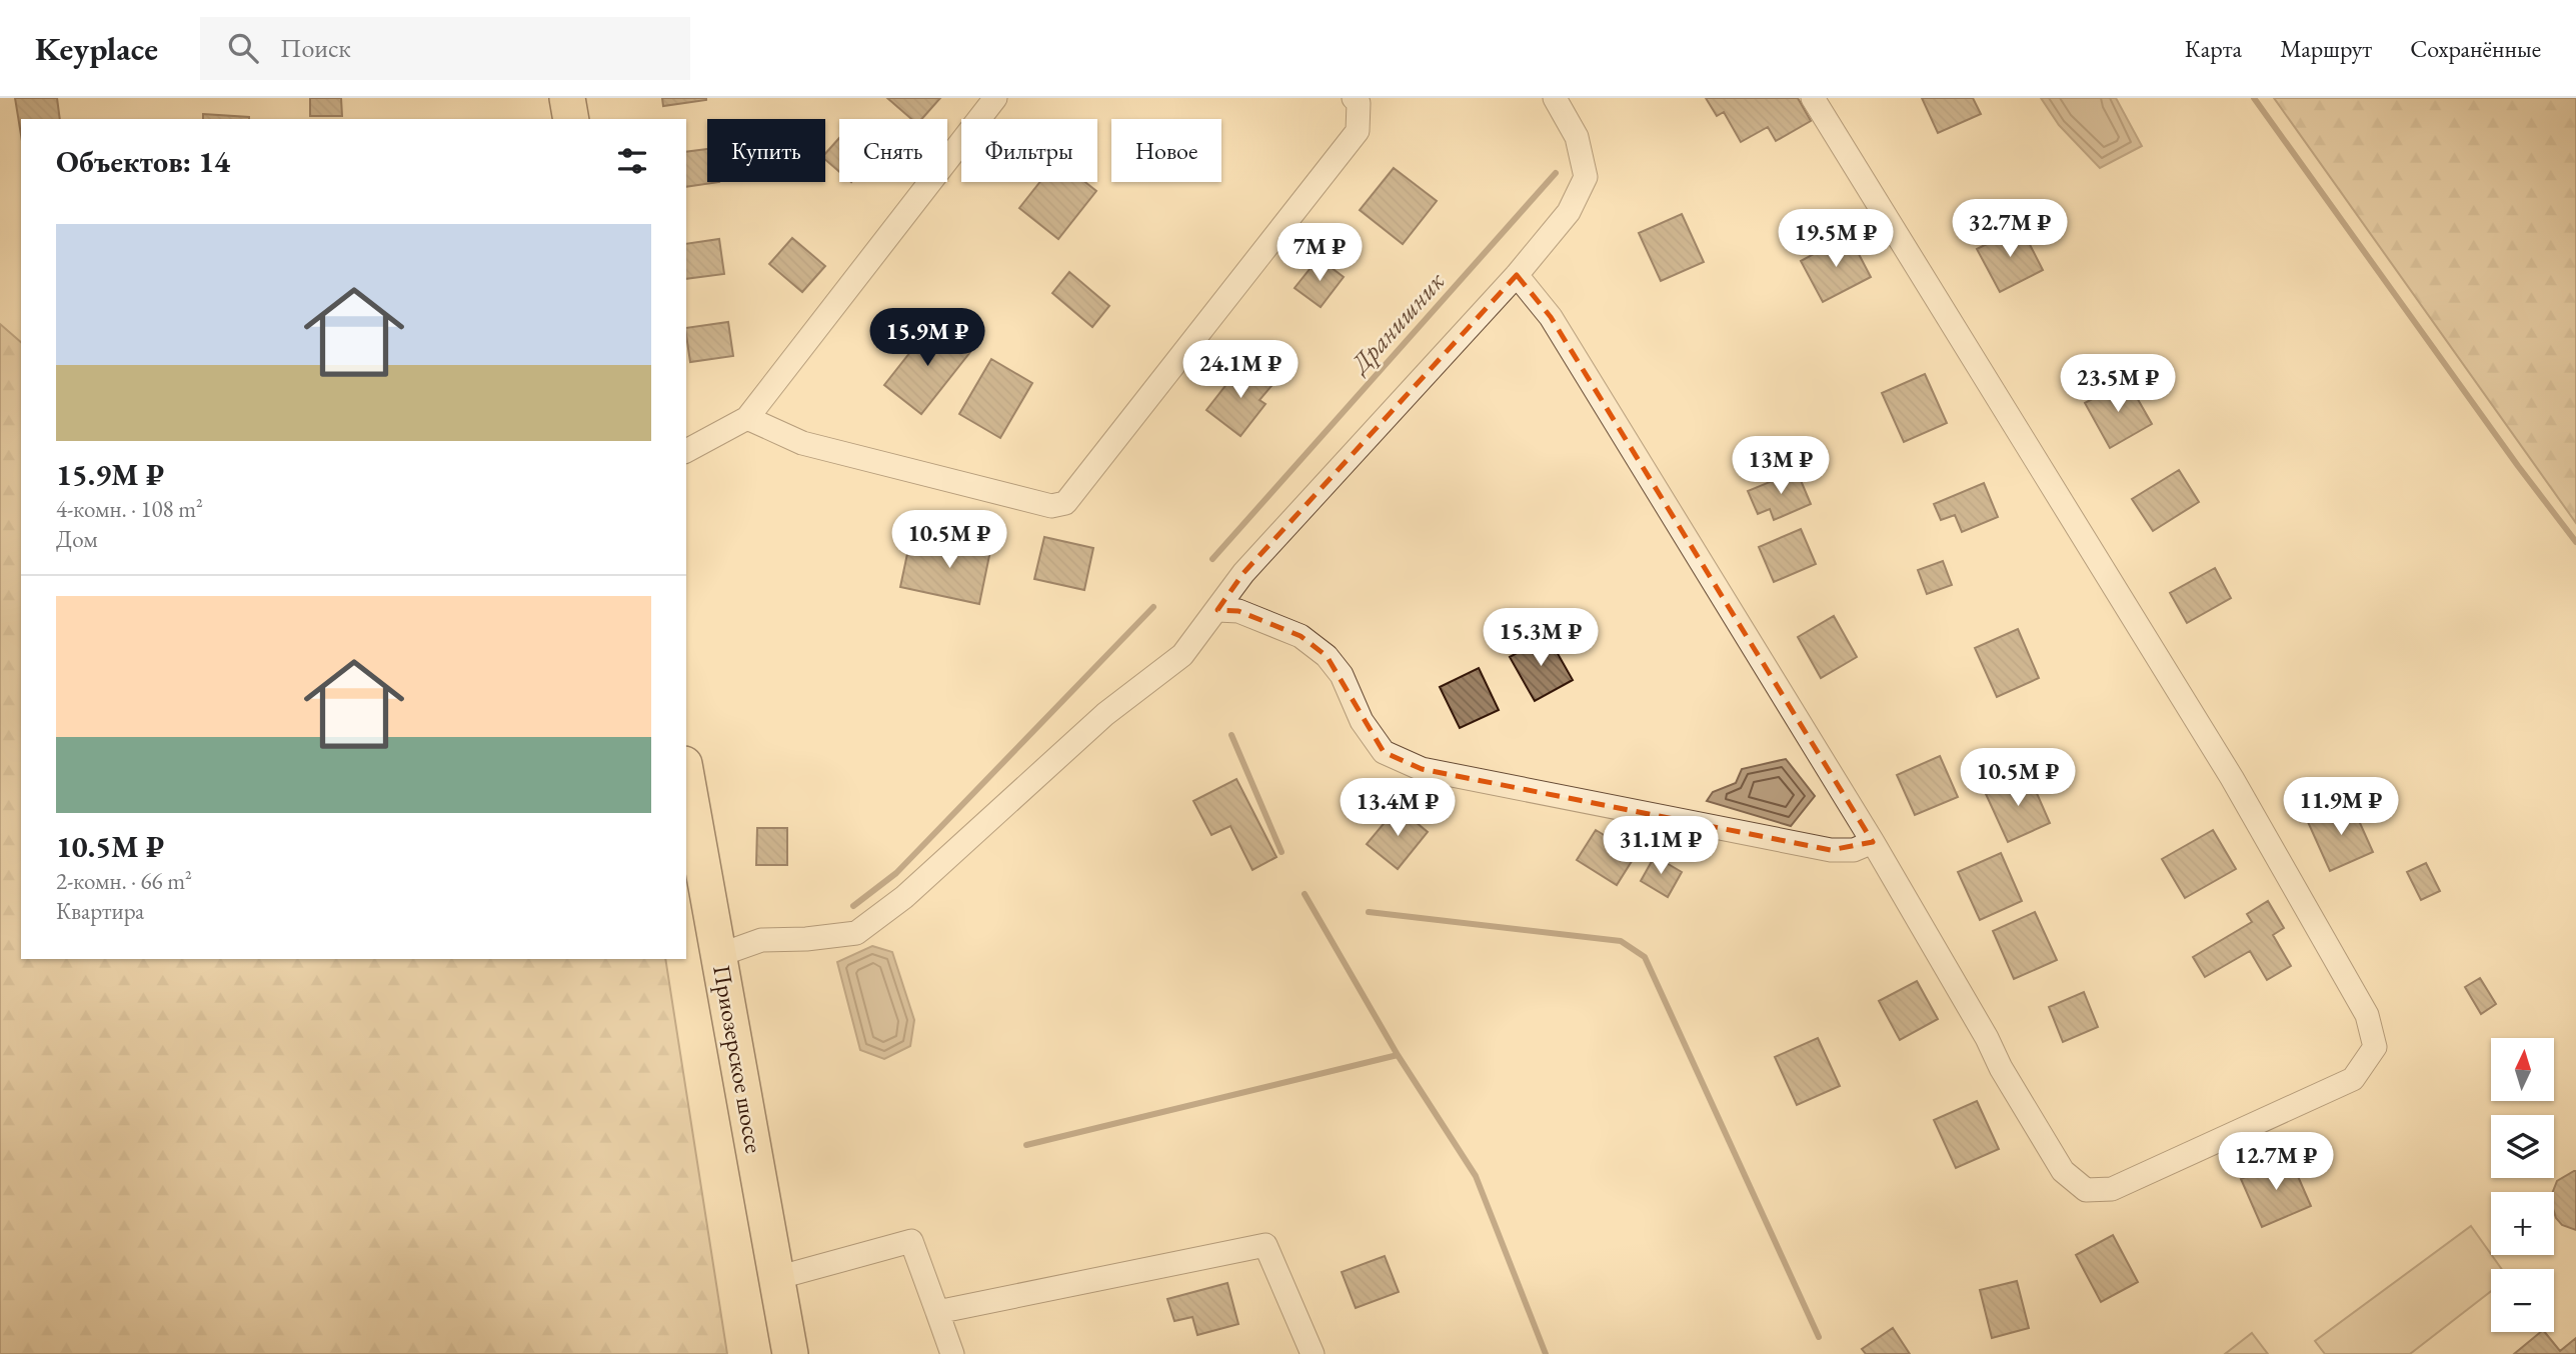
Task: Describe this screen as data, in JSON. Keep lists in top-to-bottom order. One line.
{"streets":{"main road":["Приозерское шоссе"]},"water":["Дранишник"],"north":"top","page":{"header":"Keyplace","search":"Поиск","nav":["Карта","Маршрут","Сохранённые"],"chip":["Купить","Снять","Фильтры","Новое"],"heading":"Объектов: 14","price":["32.7M ₽","19.5M ₽","7M ₽","15.9M ₽","24.1M ₽","23.5M ₽","13M ₽","10.5M ₽","15.3M ₽","10.5M ₽","11.9M ₽","13.4M ₽","31.1M ₽","12.7M ₽"],"list":[{"name":"15.9M ₽","note":"4-комн. · 108 m² · Дом"},{"name":"10.5M ₽","note":"2-комн. · 66 m² · Квартира"}],"map_buttons":["+","−"]}}
